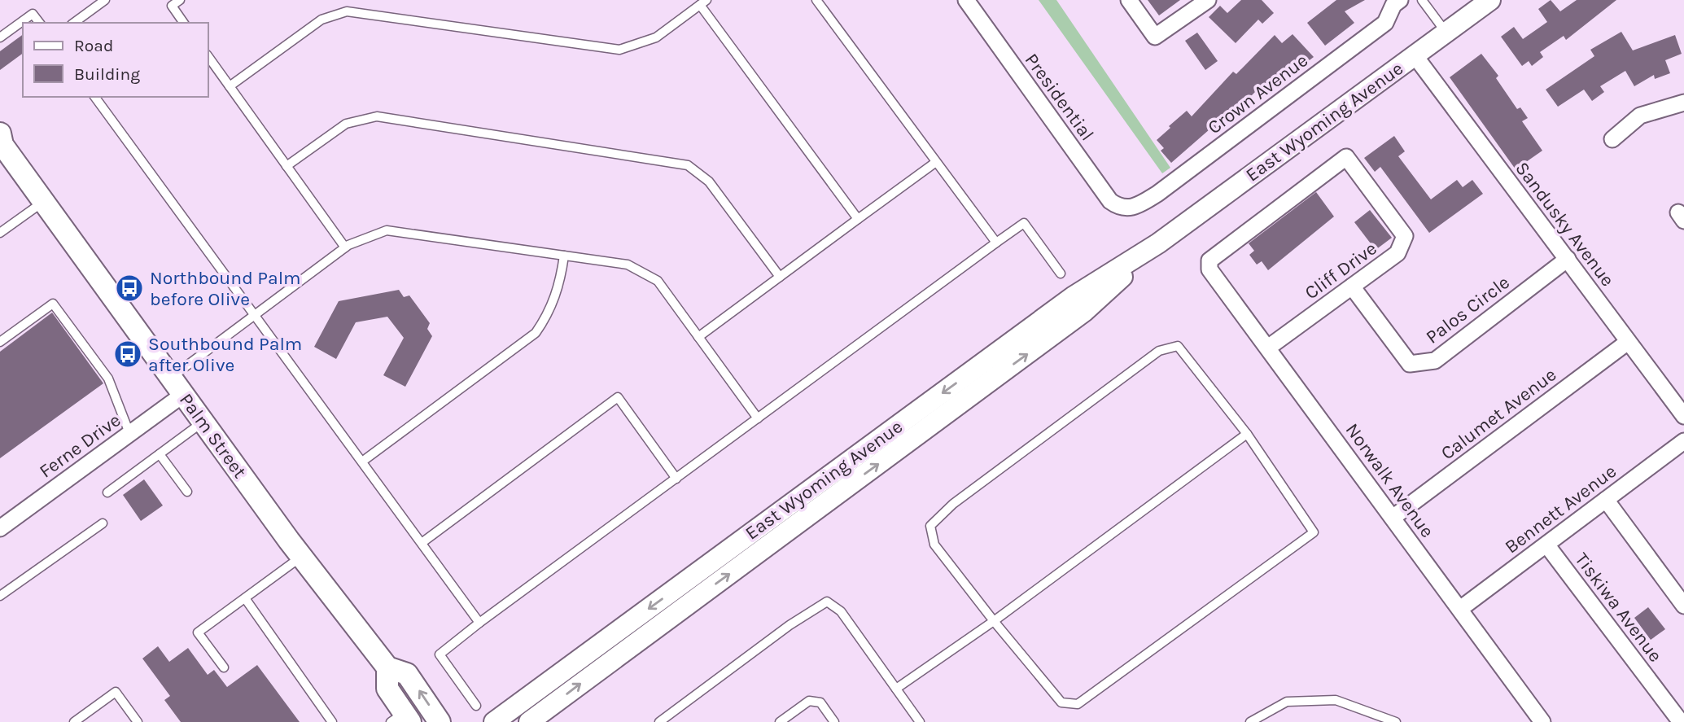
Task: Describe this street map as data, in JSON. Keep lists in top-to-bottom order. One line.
{"streets":{"main road":["Palm Street"],"street":["Crown Avenue","Presidential","East Wyoming Avenue","Sandusky Avenue","Cliff Drive","Palos Circle","Calumet Avenue","Ferne Drive","Norwalk Avenue","Bennett Avenue","Tiskiwa Avenue"]},"crossings":[["Crown Avenue","Presidential"],["East Wyoming Avenue","Sandusky Avenue"],["Sandusky Avenue","Palos Circle"],["Sandusky Avenue","Calumet Avenue"],["Cliff Drive","Palos Circle"],["Cliff Drive","Norwalk Avenue"],["Calumet Avenue","Norwalk Avenue"],["Palm Street","Ferne Drive"],["Norwalk Avenue","Bennett Avenue"],["Bennett Avenue","Tiskiwa Avenue"]],"places":{"bus stop":["Northbound Palm before Olive","Southbound Palm after Olive"]},"legend":["Road","Building"]}
